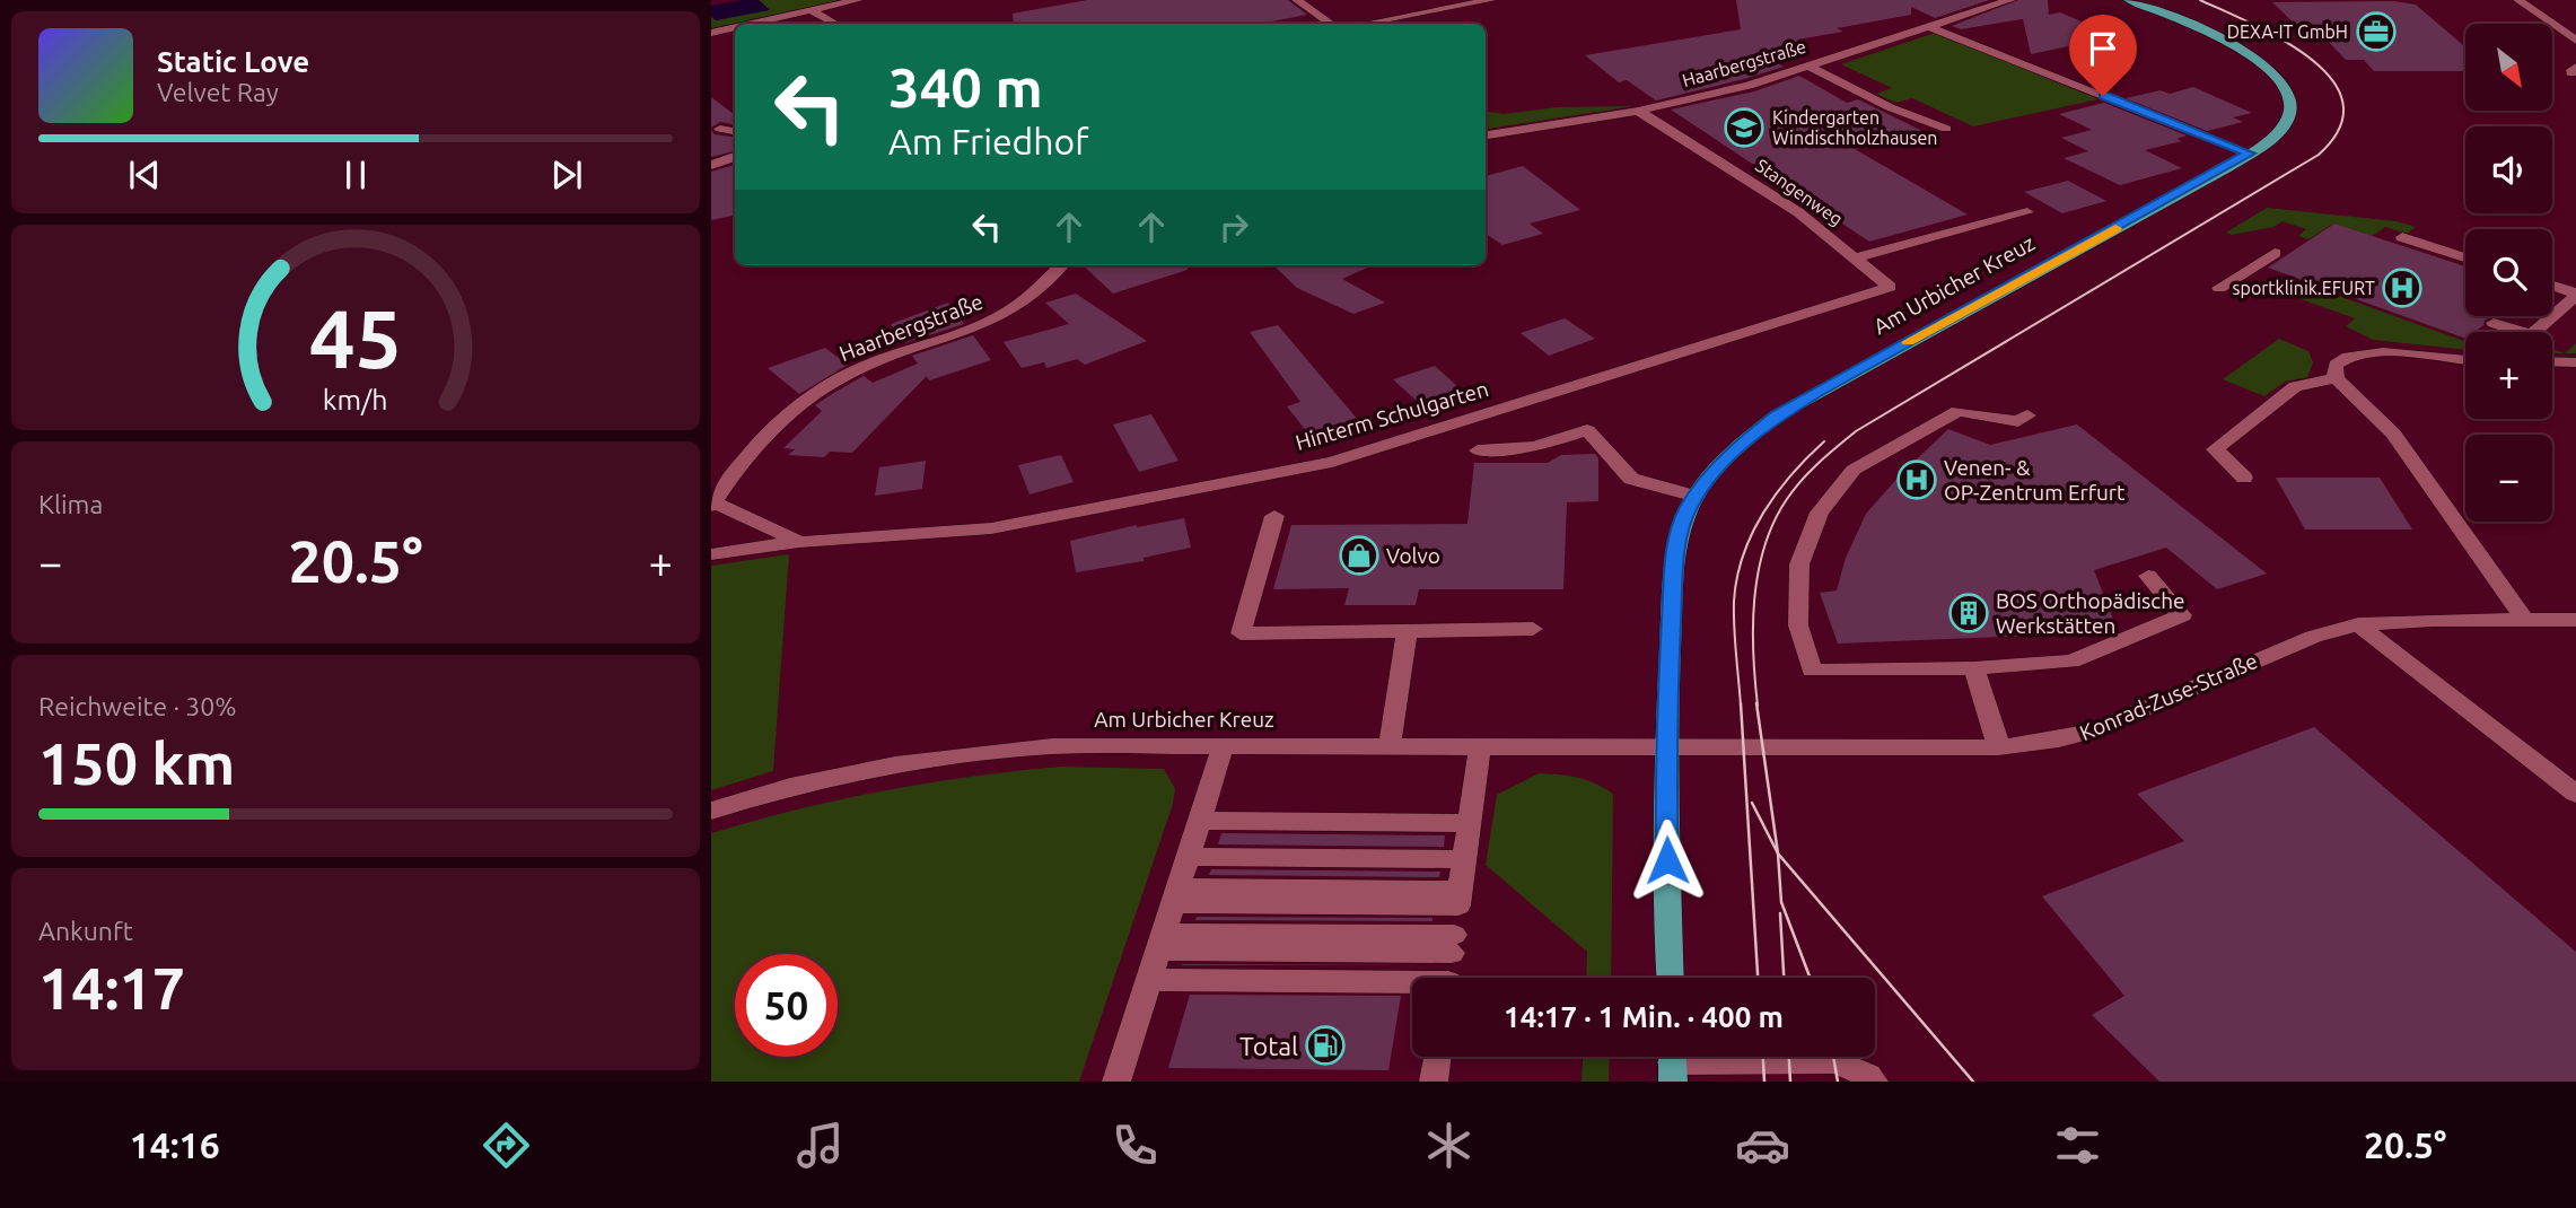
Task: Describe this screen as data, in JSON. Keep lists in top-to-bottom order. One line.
{"streets":{"main road":["Am Urbicher Kreuz"],"street":["Haarbergstraße","Stangenweg","Hinterm Schulgarten","Konrad-Zuse-Straße"]},"crossings":[["Haarbergstraße","Stangenweg"],["Haarbergstraße","Hinterm Schulgarten"],["Stangenweg","Hinterm Schulgarten"],["Am Urbicher Kreuz","Konrad-Zuse-Straße"]],"places":{"office":["DEXA-IT GmbH"],"school or university":["Kindergarten Windischholzhausen"],"hospital":["sportklinik.EFURT","Venen- & OP-Zentrum Erfurt"],"shop":["Volvo"],"building":["BOS Orthopädische Werkstätten"],"fuel station":["Total"]},"north":"bottom right","page":{"map_buttons":["+","−"],"turn":["340 m","Am Friedhof"],"song":["Static Love","Velvet Ray"],"tile":["Klima",["Reichweite · 30%","150 km"],["Ankunft","14:17"]],"heat":["−","20.5°","+"],"limit":"50","trip":"14:17 · 1 Min. · 400 m","tabs":["14:16","20.5°"],"gauge":["45","km/h"]}}
